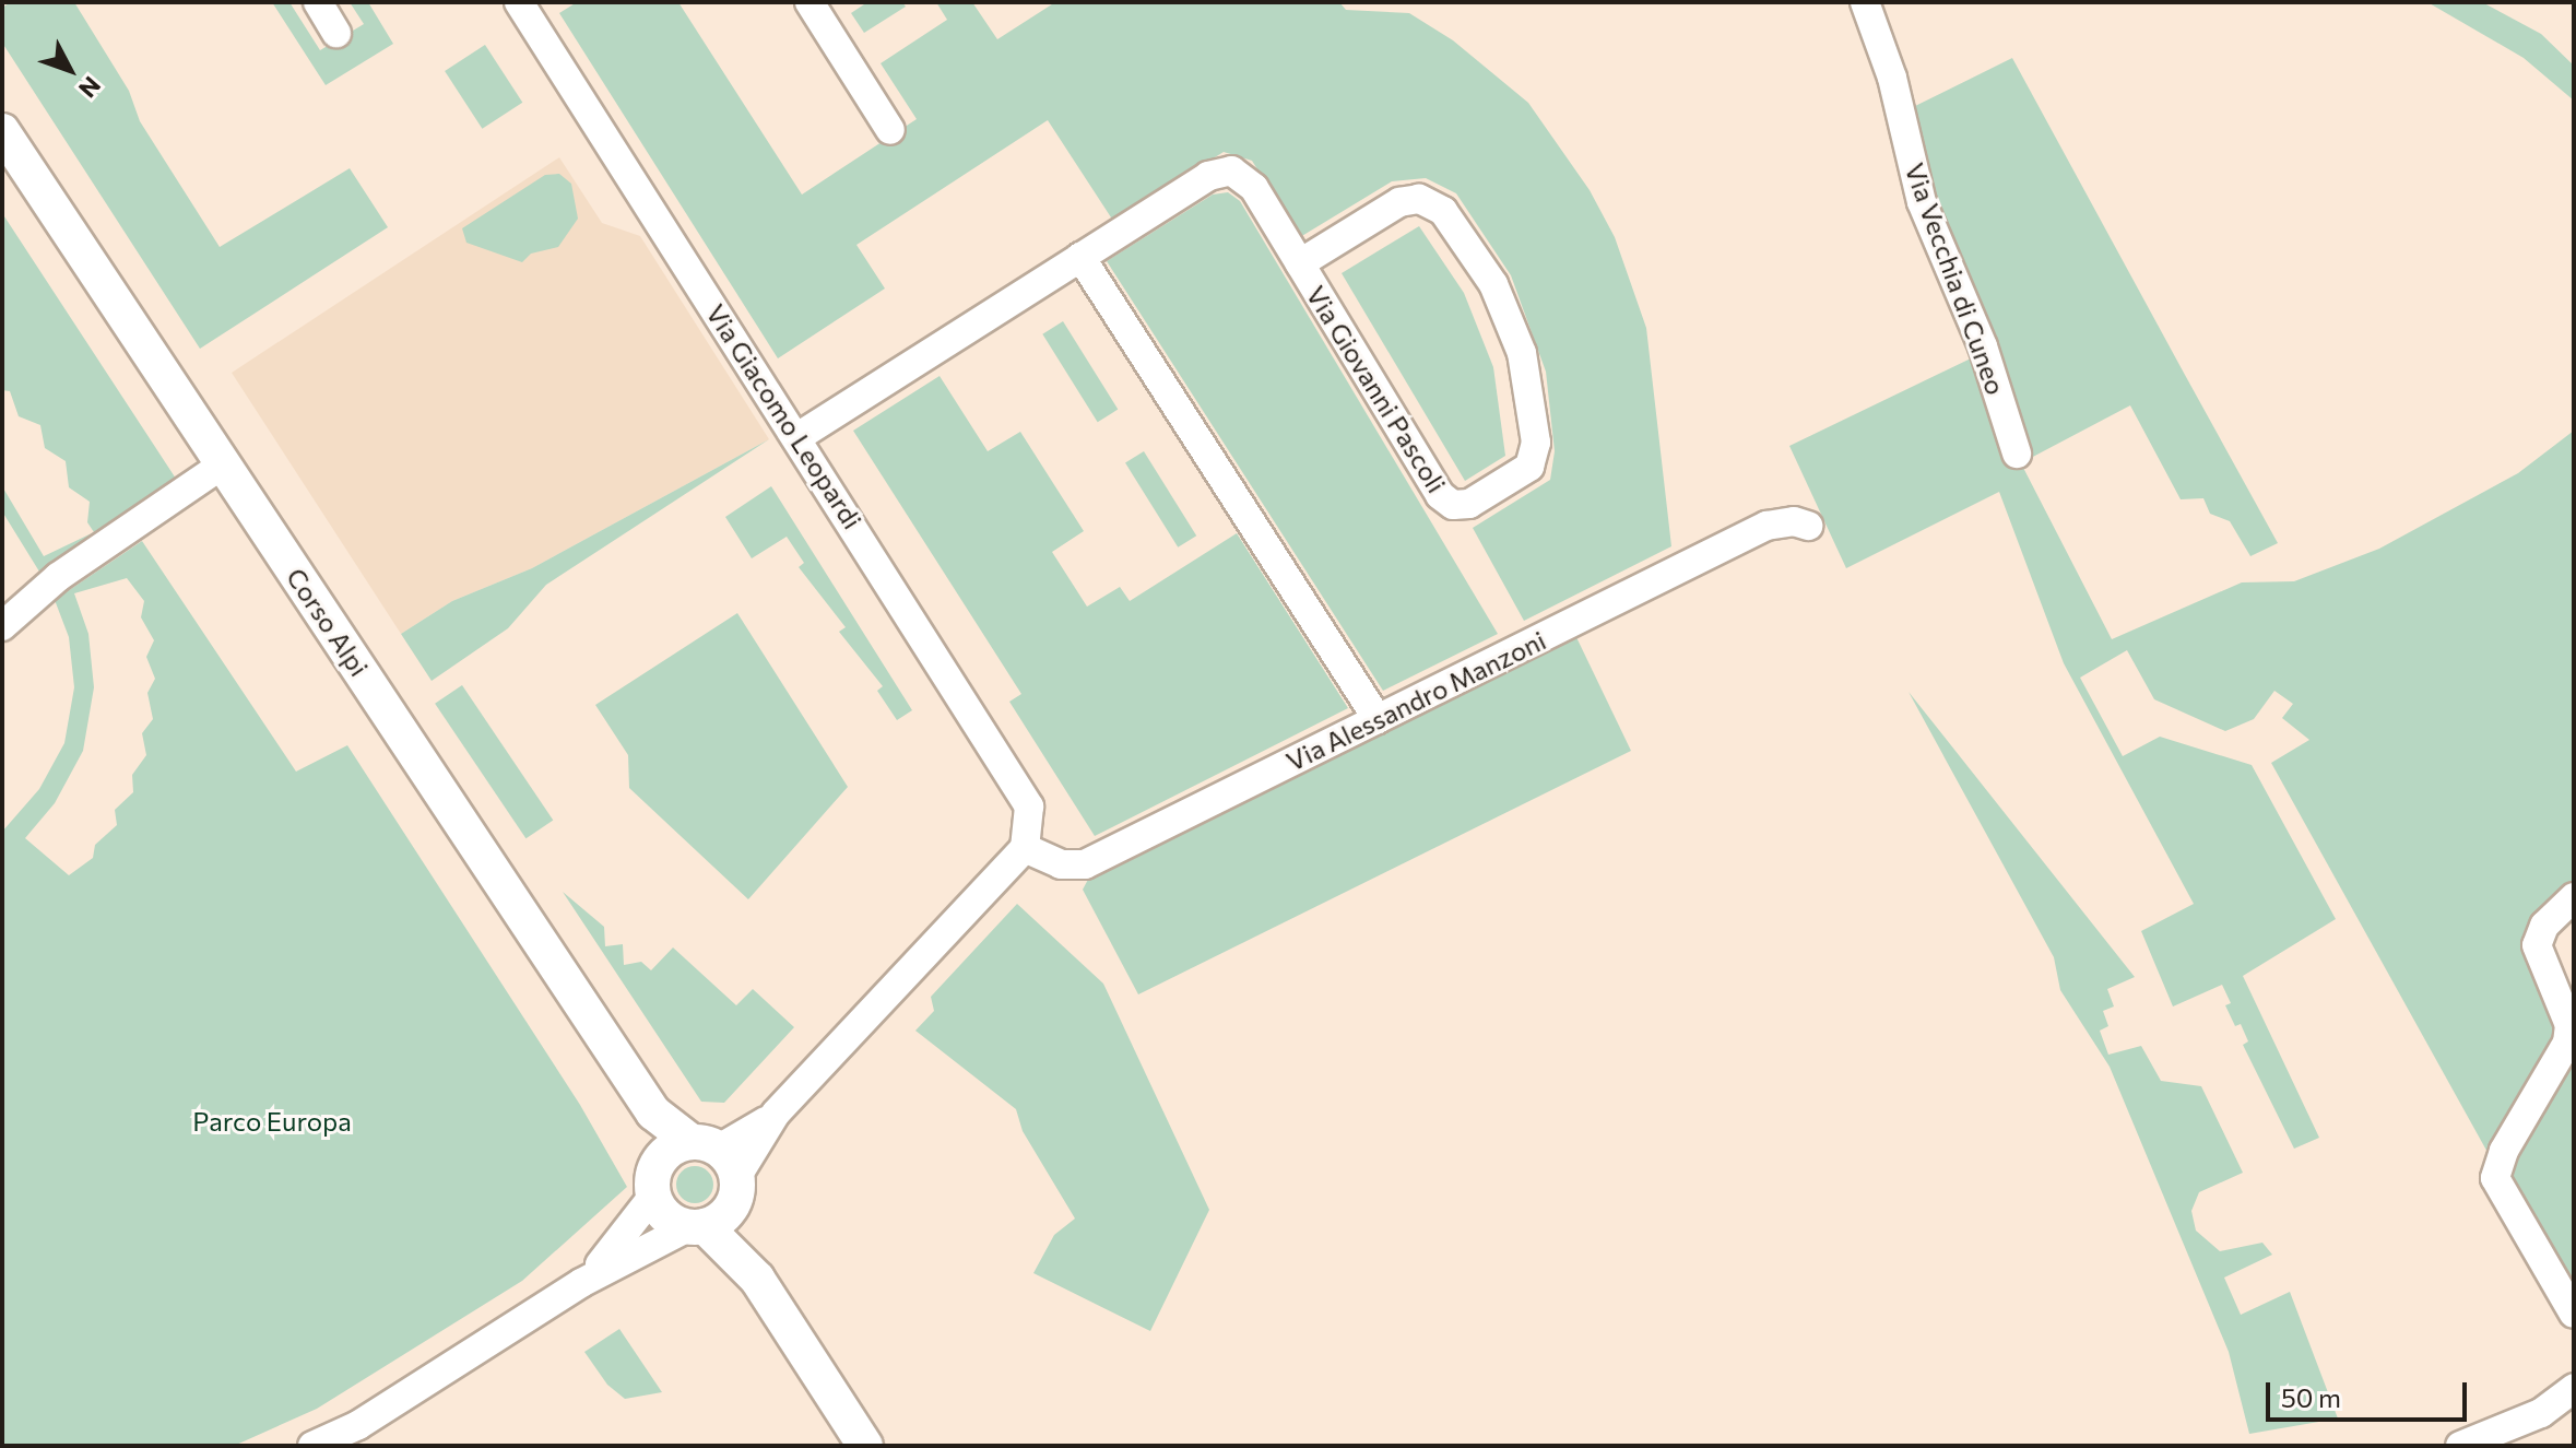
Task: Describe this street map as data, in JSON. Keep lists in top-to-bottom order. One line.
{"streets":{"street":["Via Vecchia di Cuneo","Via Giovanni Pascoli","Via Giacomo Leopardi","Corso Alpi","Via Alessandro Manzoni"]},"crossings":[["Via Giovanni Pascoli","Via Giacomo Leopardi"],["Via Giacomo Leopardi","Via Alessandro Manzoni"]],"parks":["Parco Europa"],"scale_bar":"50 m","north":"bottom right"}
